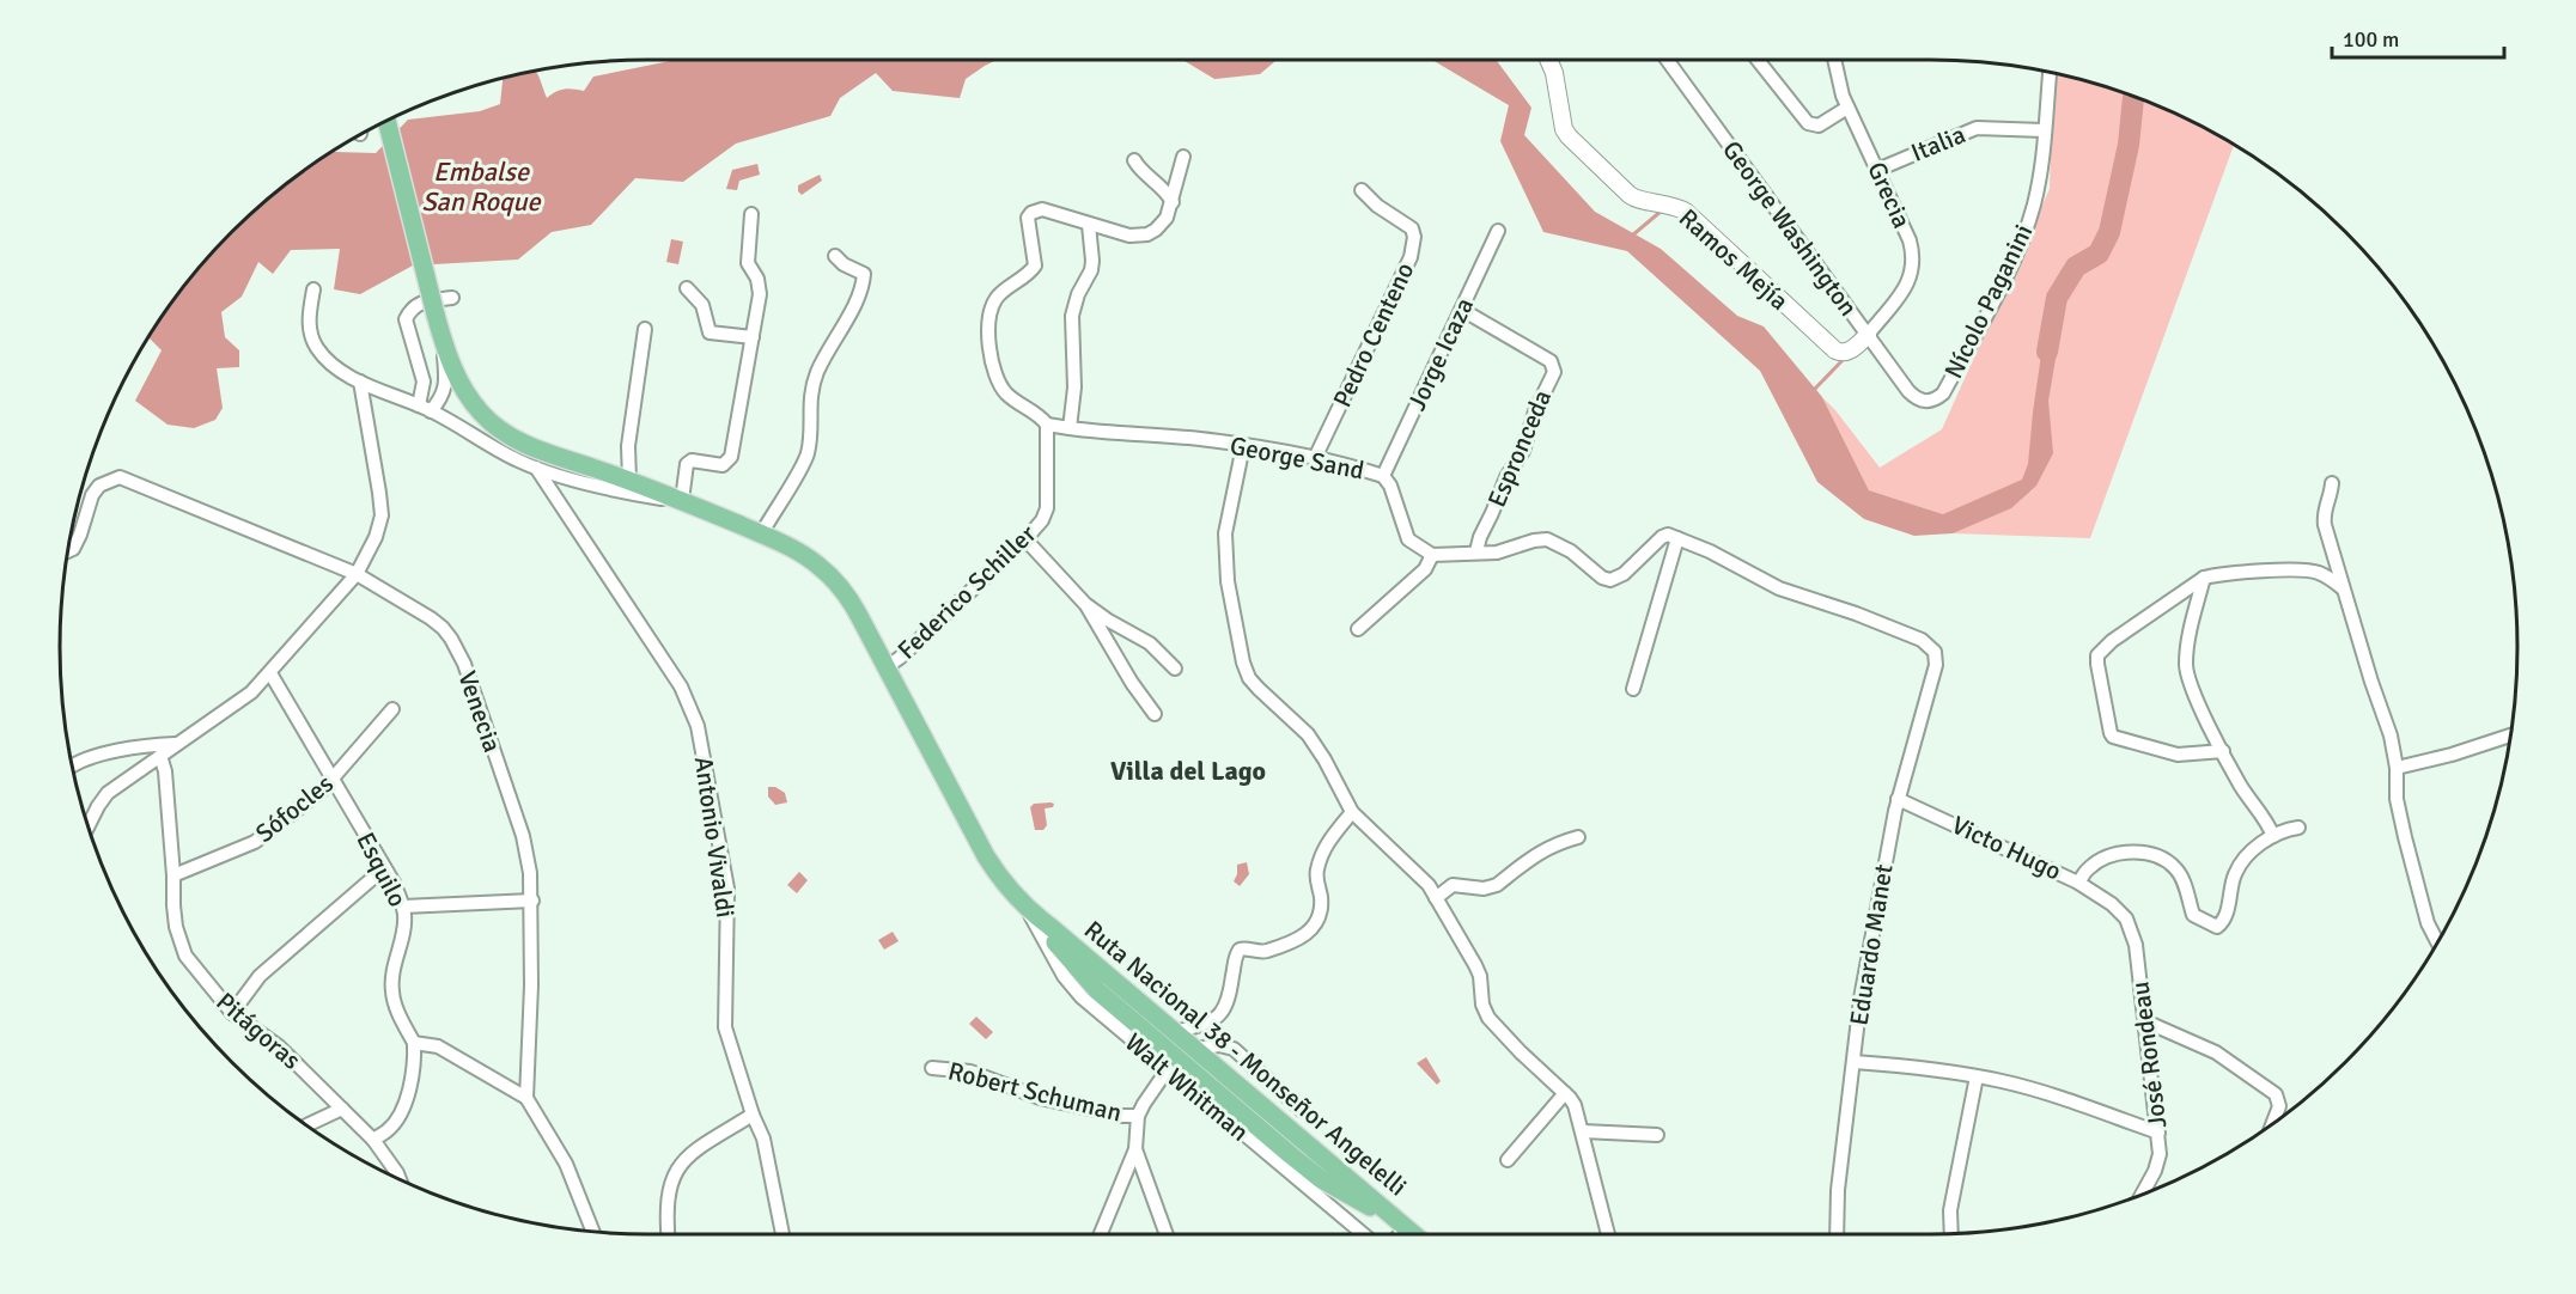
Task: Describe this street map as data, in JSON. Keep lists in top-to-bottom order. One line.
{"streets":{"main road":["Ruta Nacional 38 - Monseñor Angelelli"],"street":["Italia","Grecia","George Washington","Ramos Mejía","Nícolo Paganini","Pedro Centeno","Jorge Icaza","Espronceda","George Sand","Federico Schiller","Venecia","Sófocles","Antonio Vivaldi","Victo Hugo","Esquilo","Eduardo Manet","Pitágoras","José Rondeau","Walt Whitman","Robert Schuman"]},"crossings":[["Italia","Grecia"],["Italia","Nícolo Paganini"],["Grecia","George Washington"],["Grecia","Ramos Mejía"],["George Washington","Ramos Mejía"],["George Washington","Nícolo Paganini"],["Pedro Centeno","George Sand"],["Jorge Icaza","Espronceda"],["Jorge Icaza","George Sand"],["Federico Schiller","Ruta Nacional 38 - Monseñor Angelelli"],["Sófocles","Esquilo"],["Sófocles","Pitágoras"],["Victo Hugo","Eduardo Manet"],["Victo Hugo","José Rondeau"],["Ruta Nacional 38 - Monseñor Angelelli","Walt Whitman"]],"districts":["Villa del Lago"],"water":["Embalse San Roque"],"scale_bar":"100 m"}
